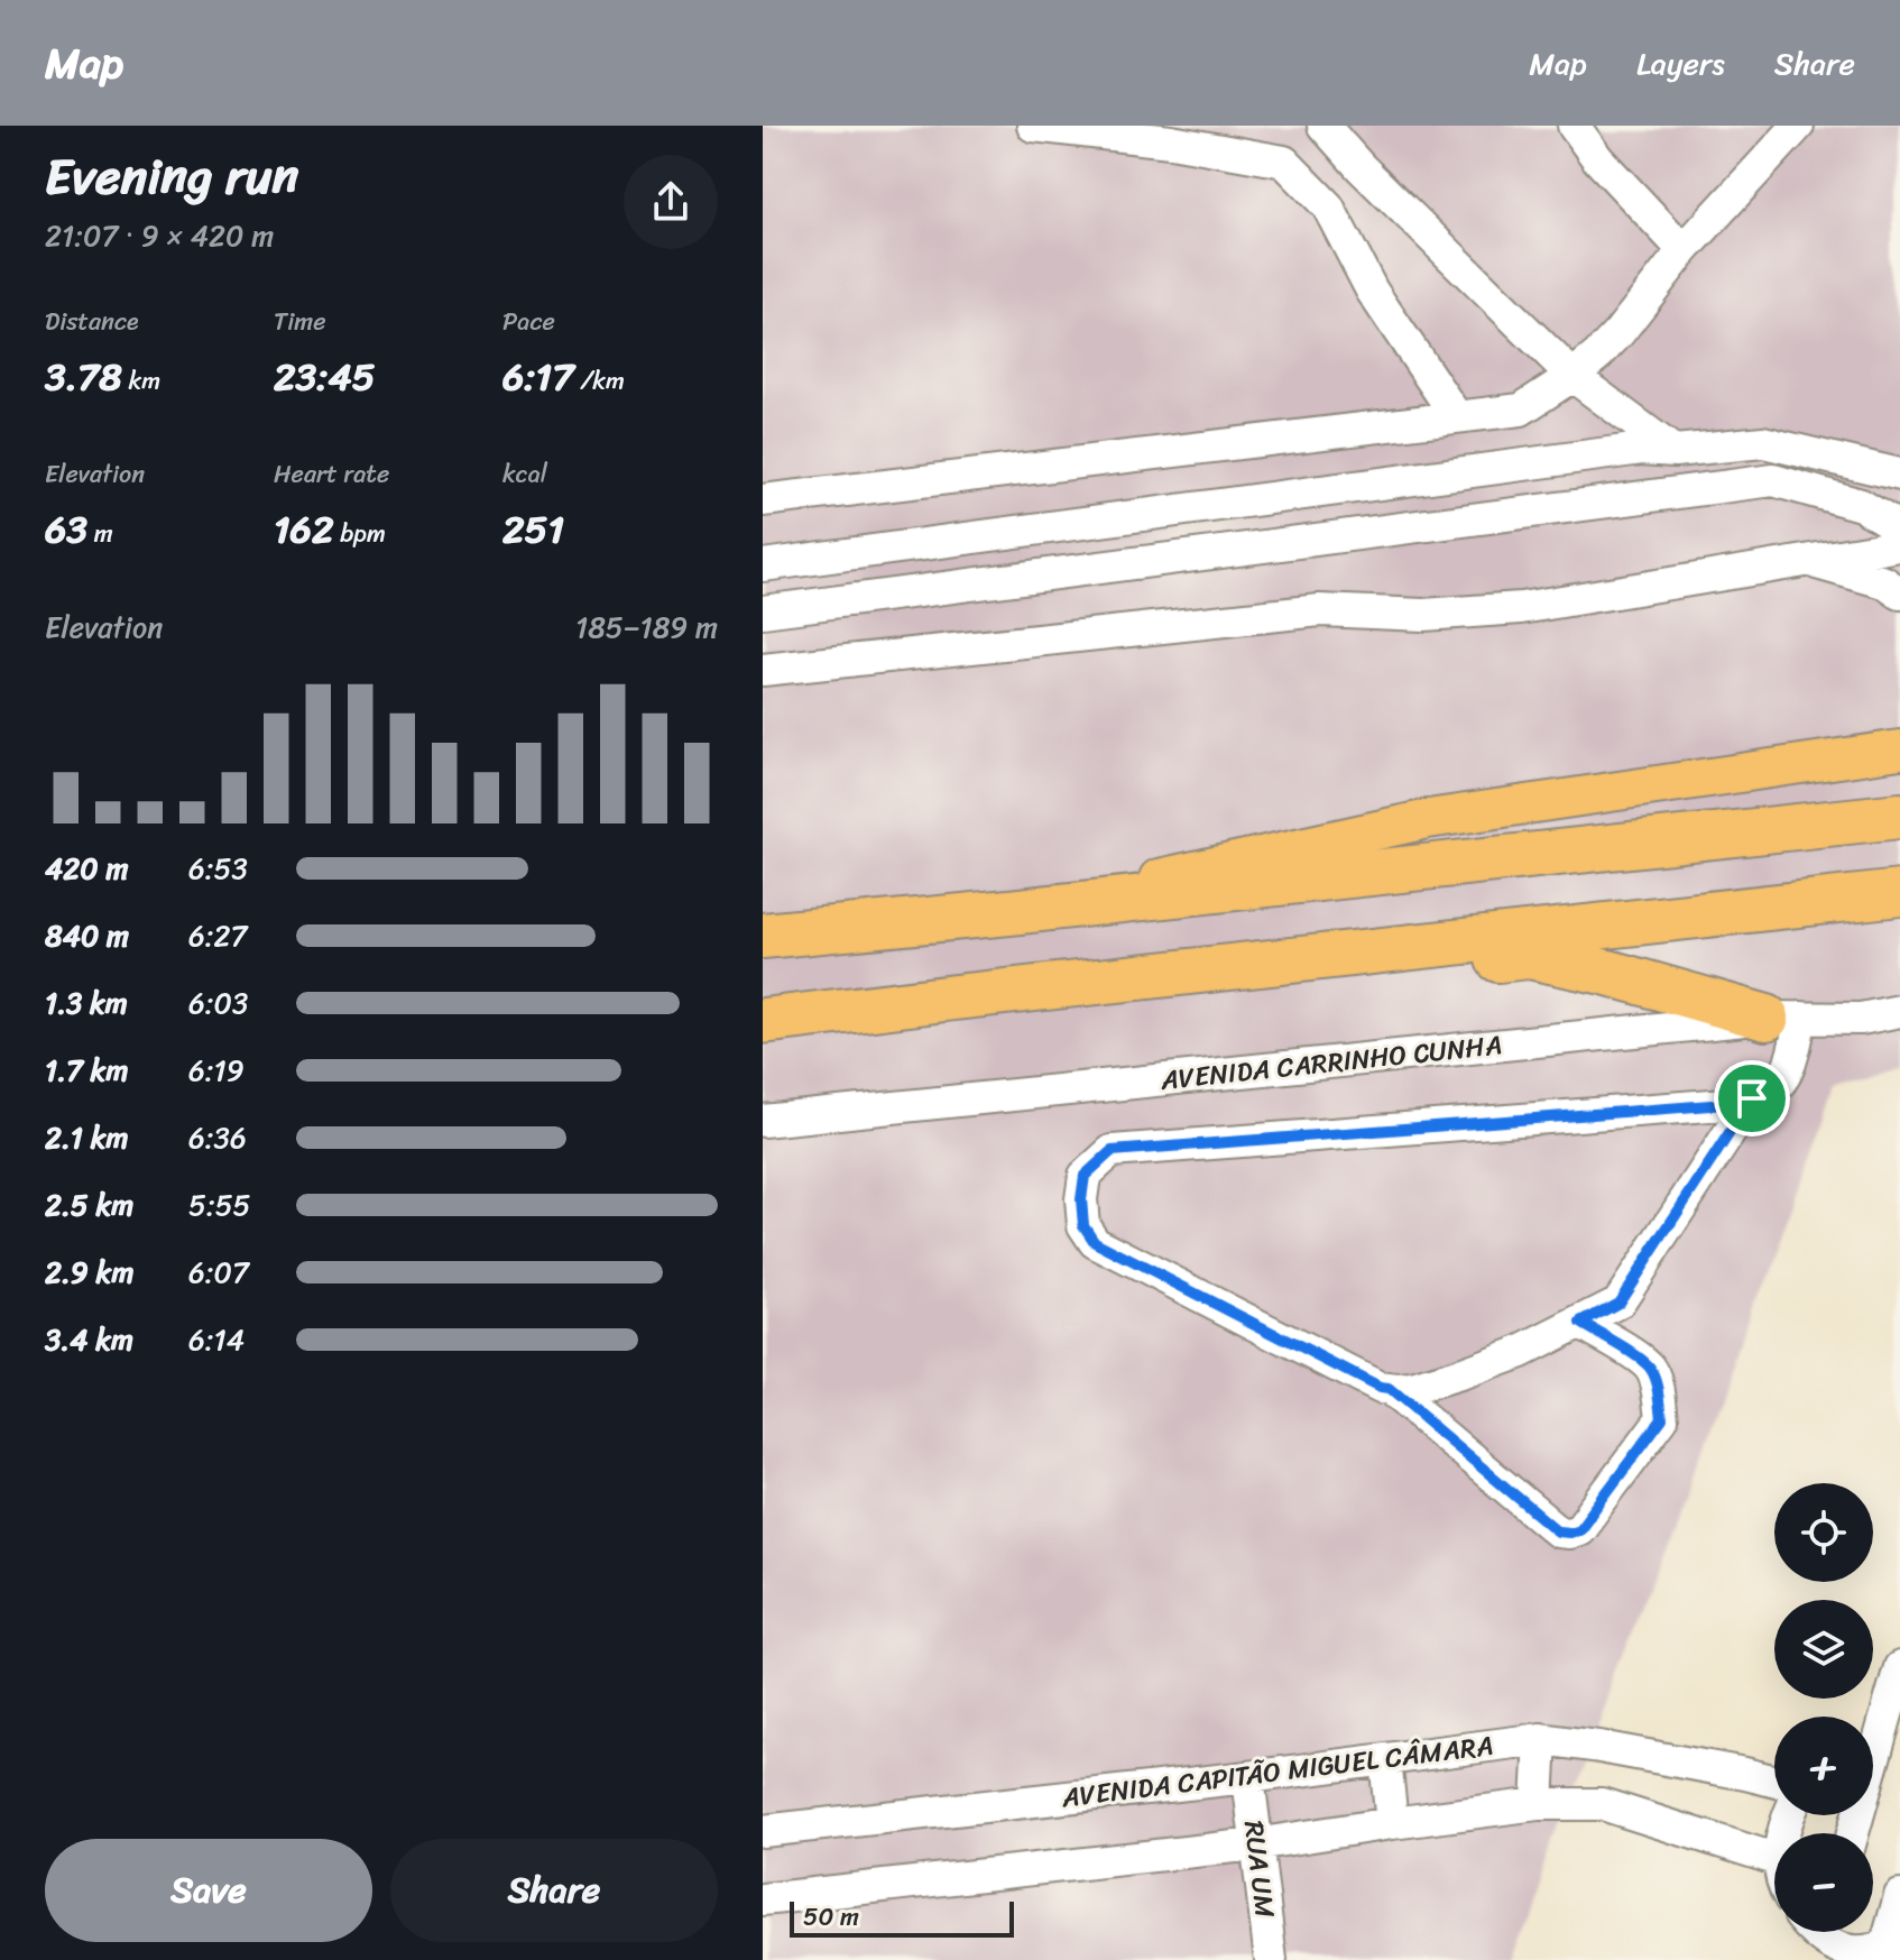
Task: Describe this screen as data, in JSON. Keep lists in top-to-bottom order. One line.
{"streets":{"street":["AVENIDA CARRINHO CUNHA","AVENIDA CAPITÃO MIGUEL CÂMARA","RUA UM"]},"crossings":[["AVENIDA CAPITÃO MIGUEL CÂMARA","RUA UM"]],"scale_bar":"50 m","page":{"header":"Map","nav":["Map","Layers","Share"],"heading":["Evening run","21:07 · 9 × 420 m"],"stats":[["Distance","3.78 km"],["Time","23:45"],["Pace","6:17 /km"],["Elevation","63 m"],["Heart rate","162 bpm"],["kcal","251"]],"chart":["Elevation","185–189 m"],"list":[{"name":"420 m","note":"6:53"},{"name":"840 m","note":"6:27"},{"name":"1.3 km","note":"6:03"},{"name":"1.7 km","note":"6:19"},{"name":"2.1 km","note":"6:36"},{"name":"2.5 km","note":"5:55"},{"name":"2.9 km","note":"6:07"},{"name":"3.4 km","note":"6:14"}],"map_buttons":["+","−"],"buttons":["Save","Share"],"scale":"50 m"}}
